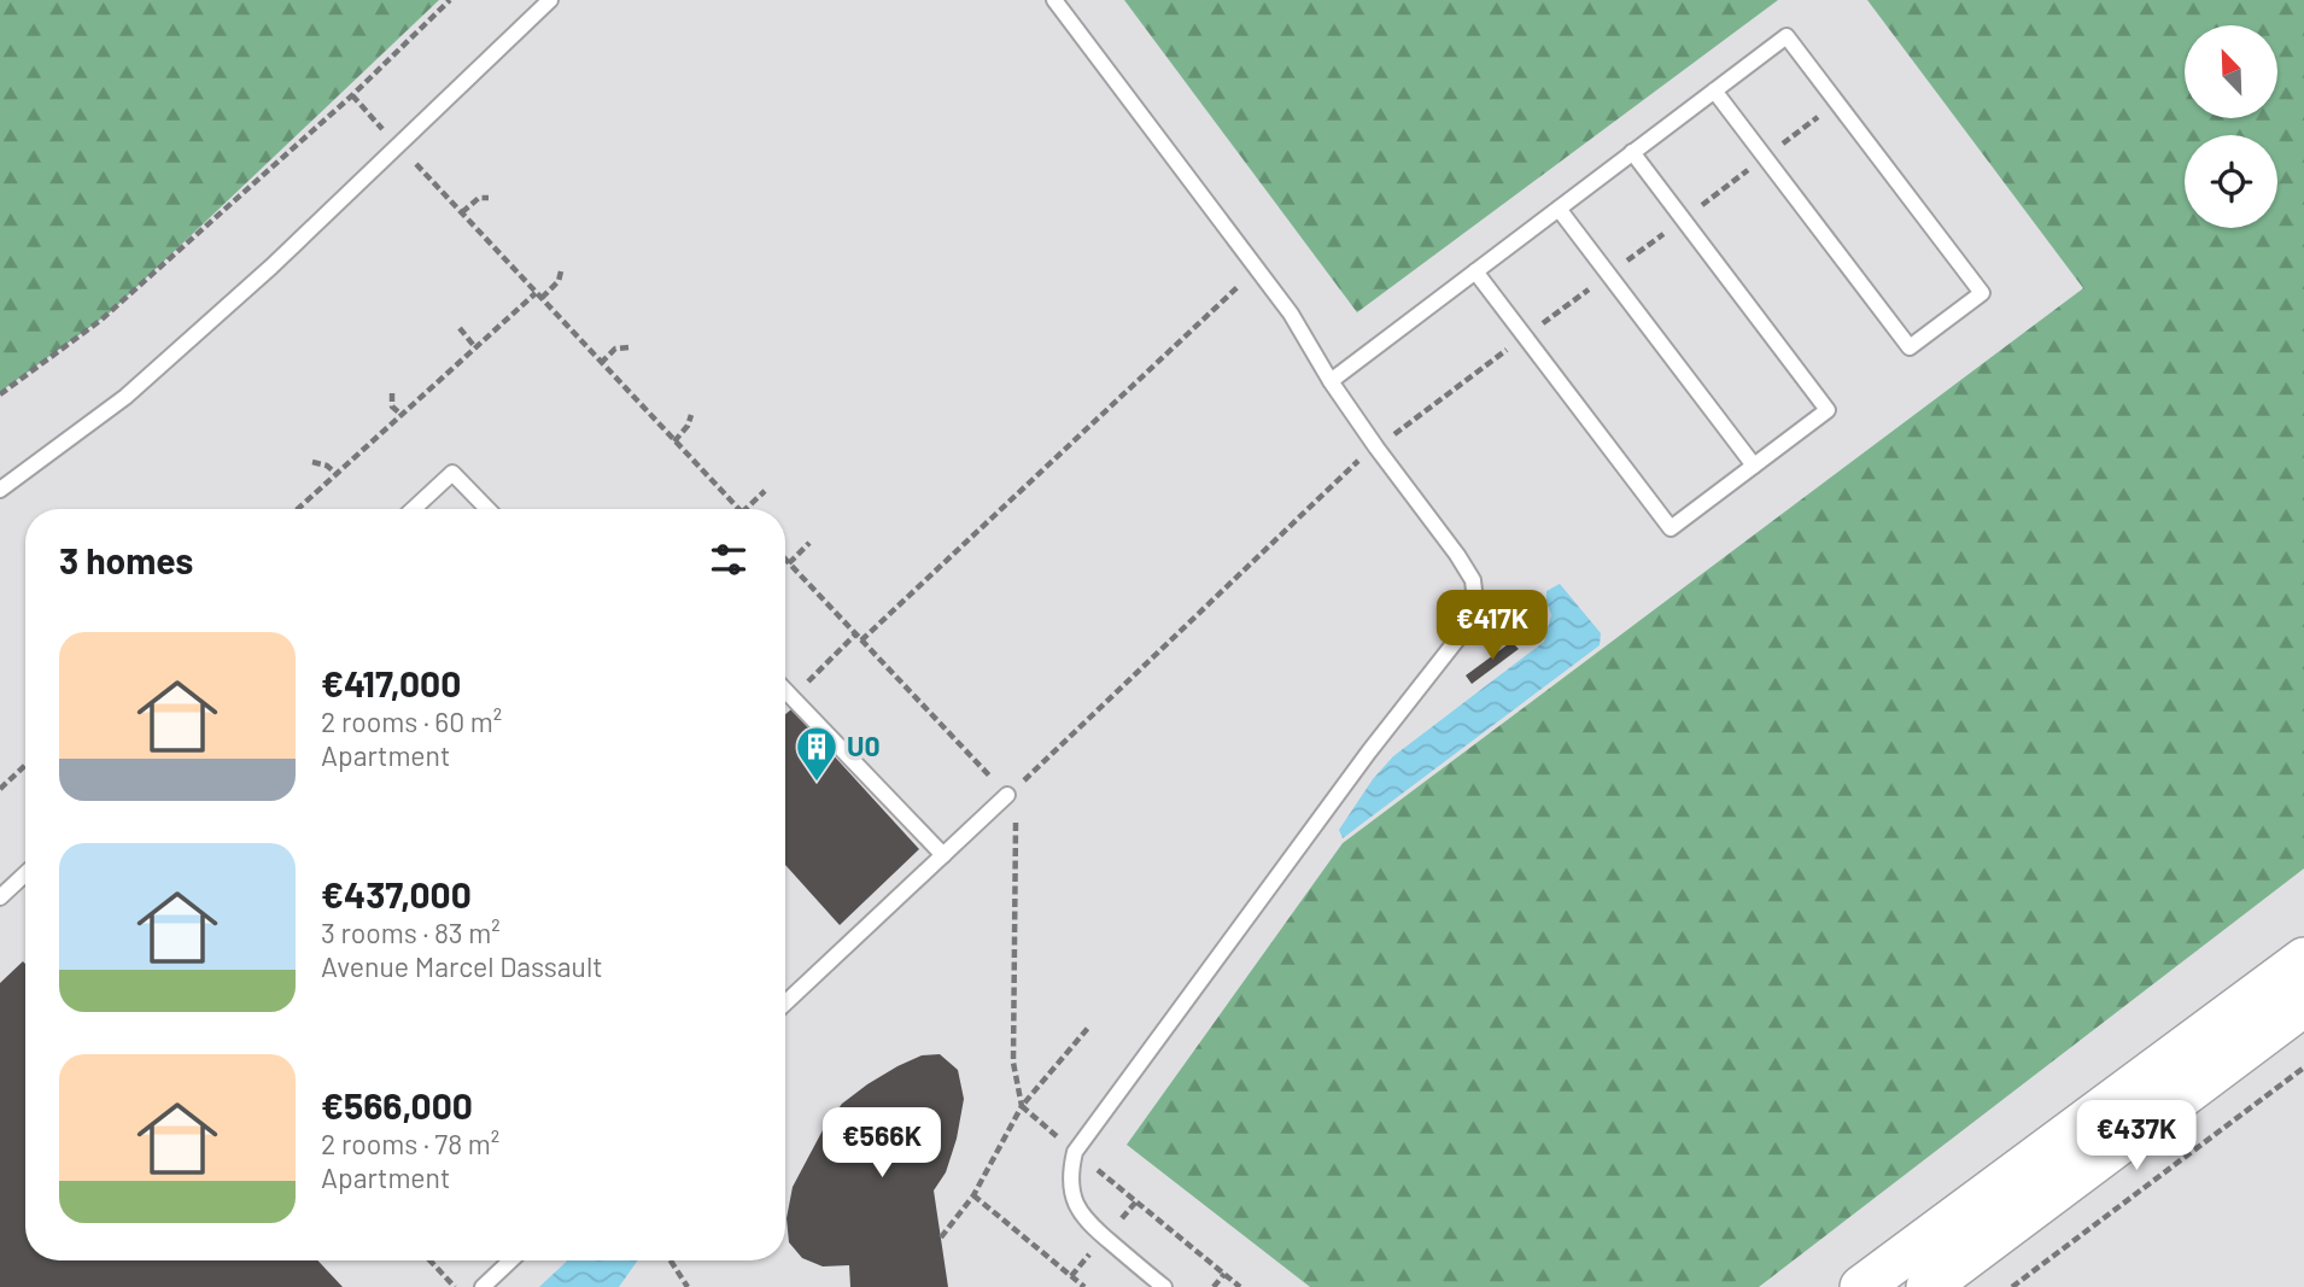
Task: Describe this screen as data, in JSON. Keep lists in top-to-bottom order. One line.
{"places":{"building":["U0"]},"north":"top left","page":{"heading":"3 homes","price":["€417K","€437K","€566K"],"list":[{"name":"€417,000","note":"2 rooms · 60 m² · Apartment"},{"name":"€437,000","note":"3 rooms · 83 m² · Avenue Marcel Dassault"},{"name":"€566,000","note":"2 rooms · 78 m² · Apartment"}]}}
